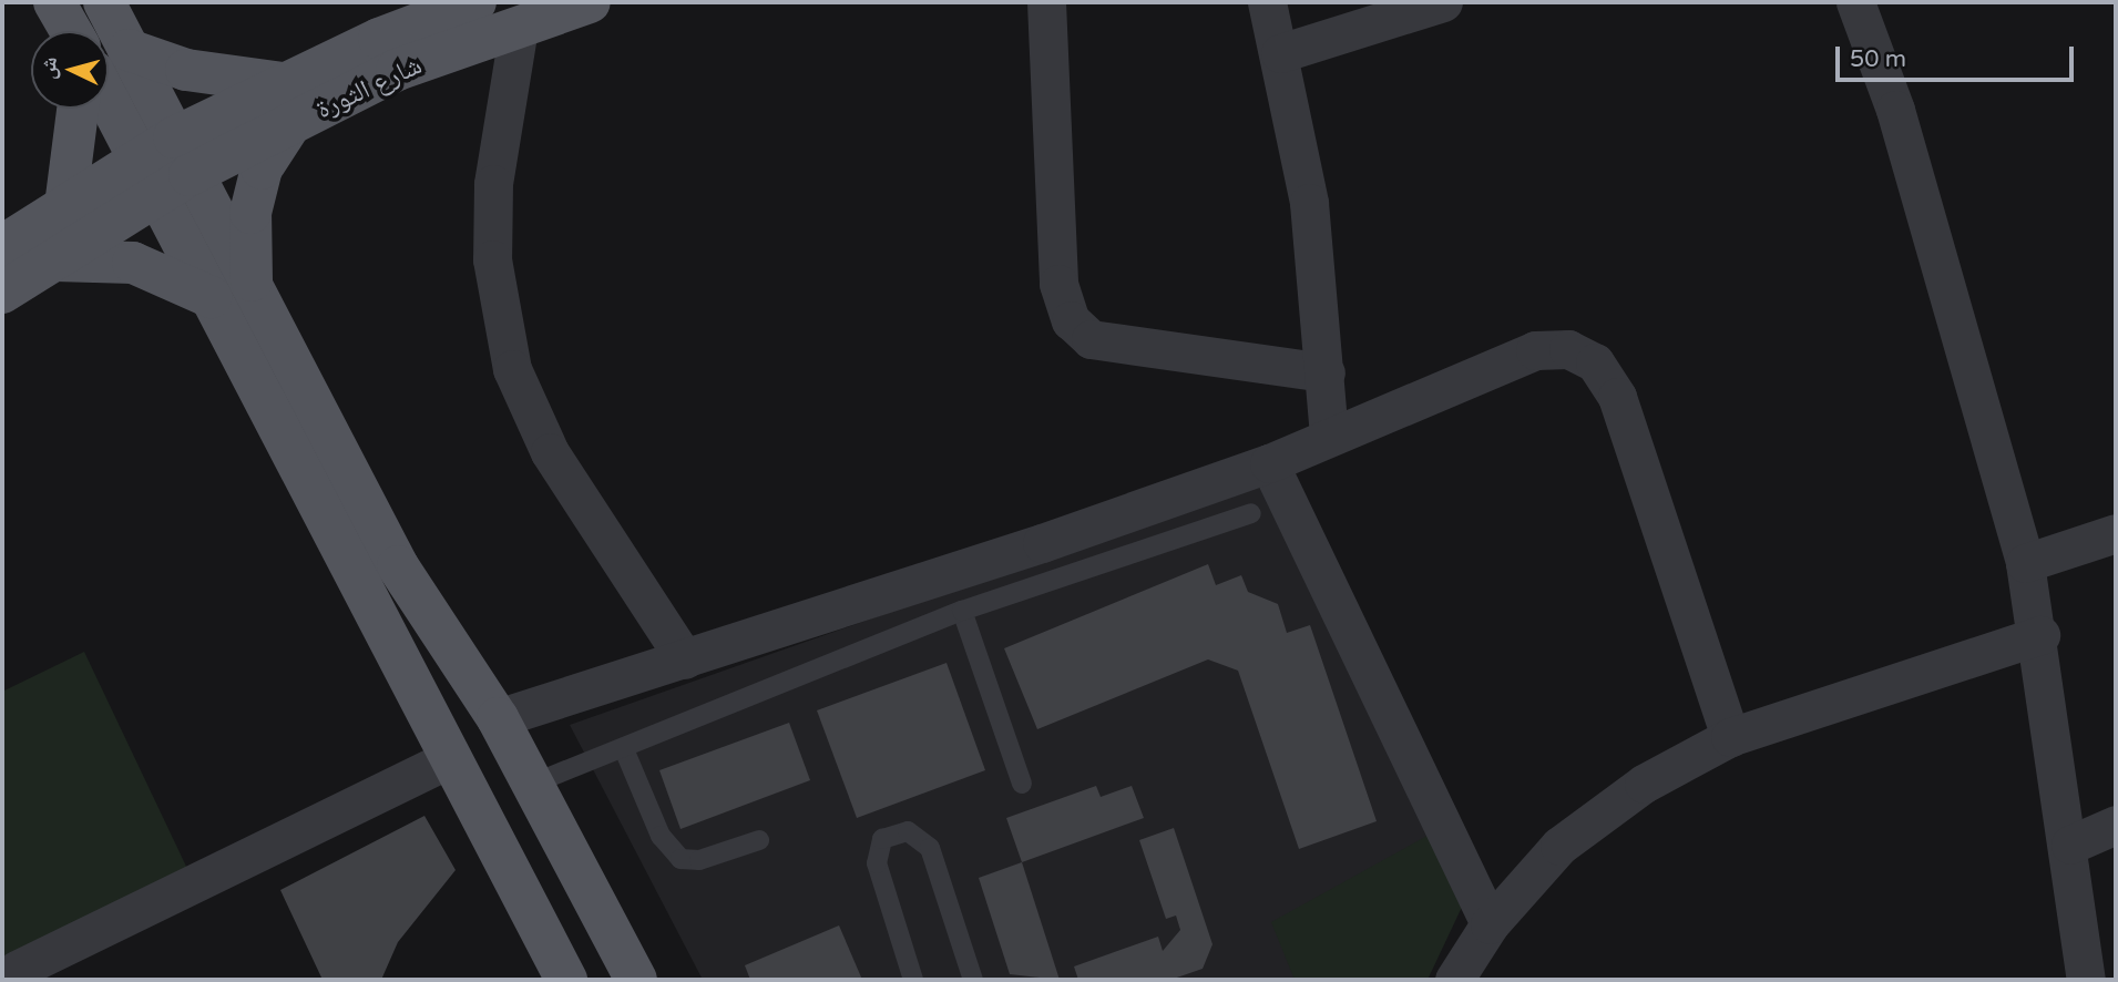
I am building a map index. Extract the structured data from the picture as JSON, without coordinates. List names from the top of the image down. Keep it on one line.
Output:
{"streets":{"main road":["شارع الثورة"]},"scale_bar":"50 m","north":"left"}
